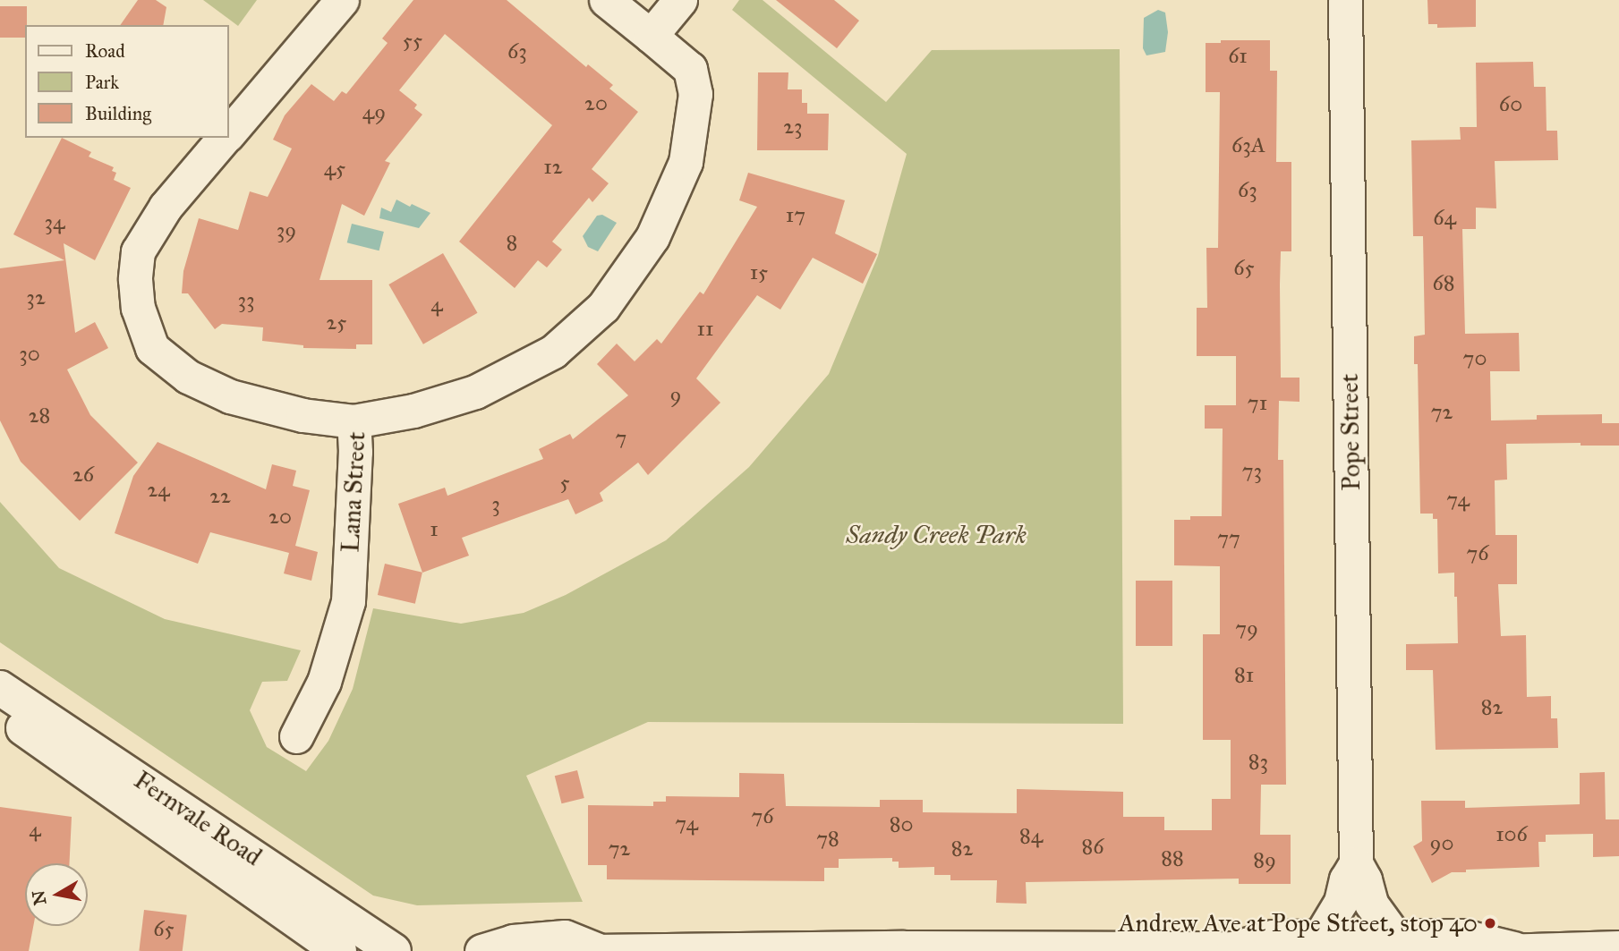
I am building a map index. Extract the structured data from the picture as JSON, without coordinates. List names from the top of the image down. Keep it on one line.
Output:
{"streets":{"street":["Pope Street","Lana Street","Fernvale Road"]},"parks":["Sandy Creek Park"],"places":["Andrew Ave at Pope Street, stop 40"],"house_numbers":["55","63","61","20","60","49","23","63A","12","45","63","17","64","34","39","8","65","15","68","32","33","4","25","11","30","70","9","71","72","28","7","73","26","5","24","22","74","3","20","1","77","76","79","81","82","83","76","74","80","4","106","84","78","90","86","72","82","88","89","65"],"legend":["Road","Park","Building"],"north":"left"}
